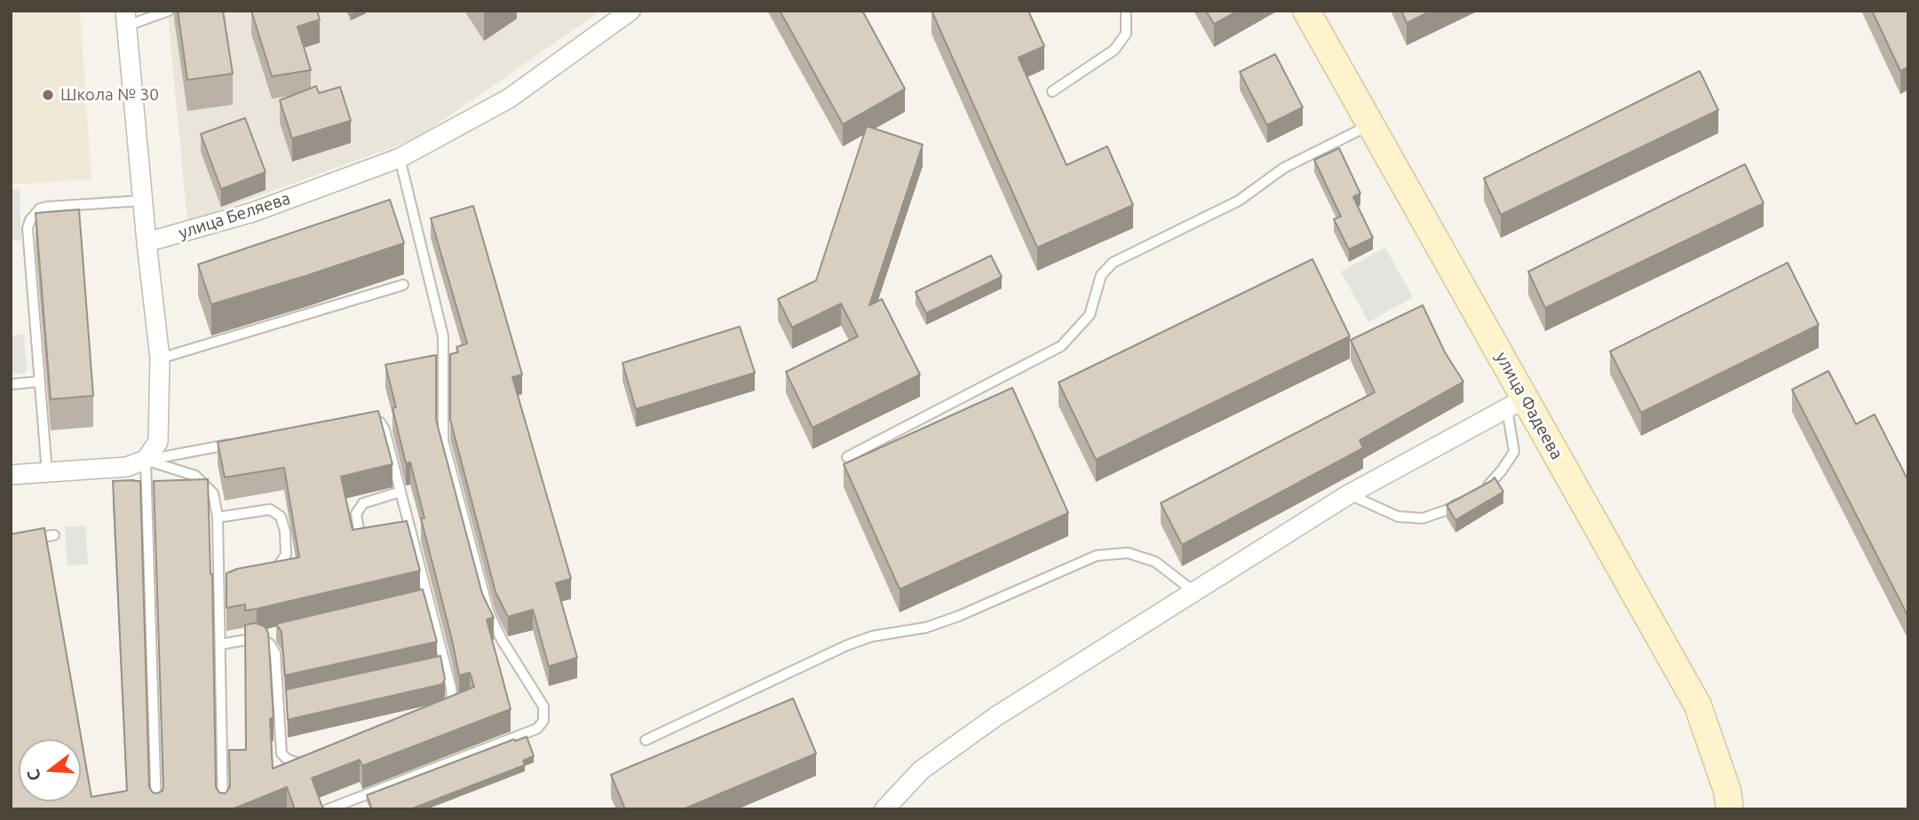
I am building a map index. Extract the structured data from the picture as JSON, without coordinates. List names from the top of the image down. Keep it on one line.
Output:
{"streets":{"main road":["улица Фадеева"],"street":["улица Беляева"]},"places":["Школа № 30"],"north":"left"}
